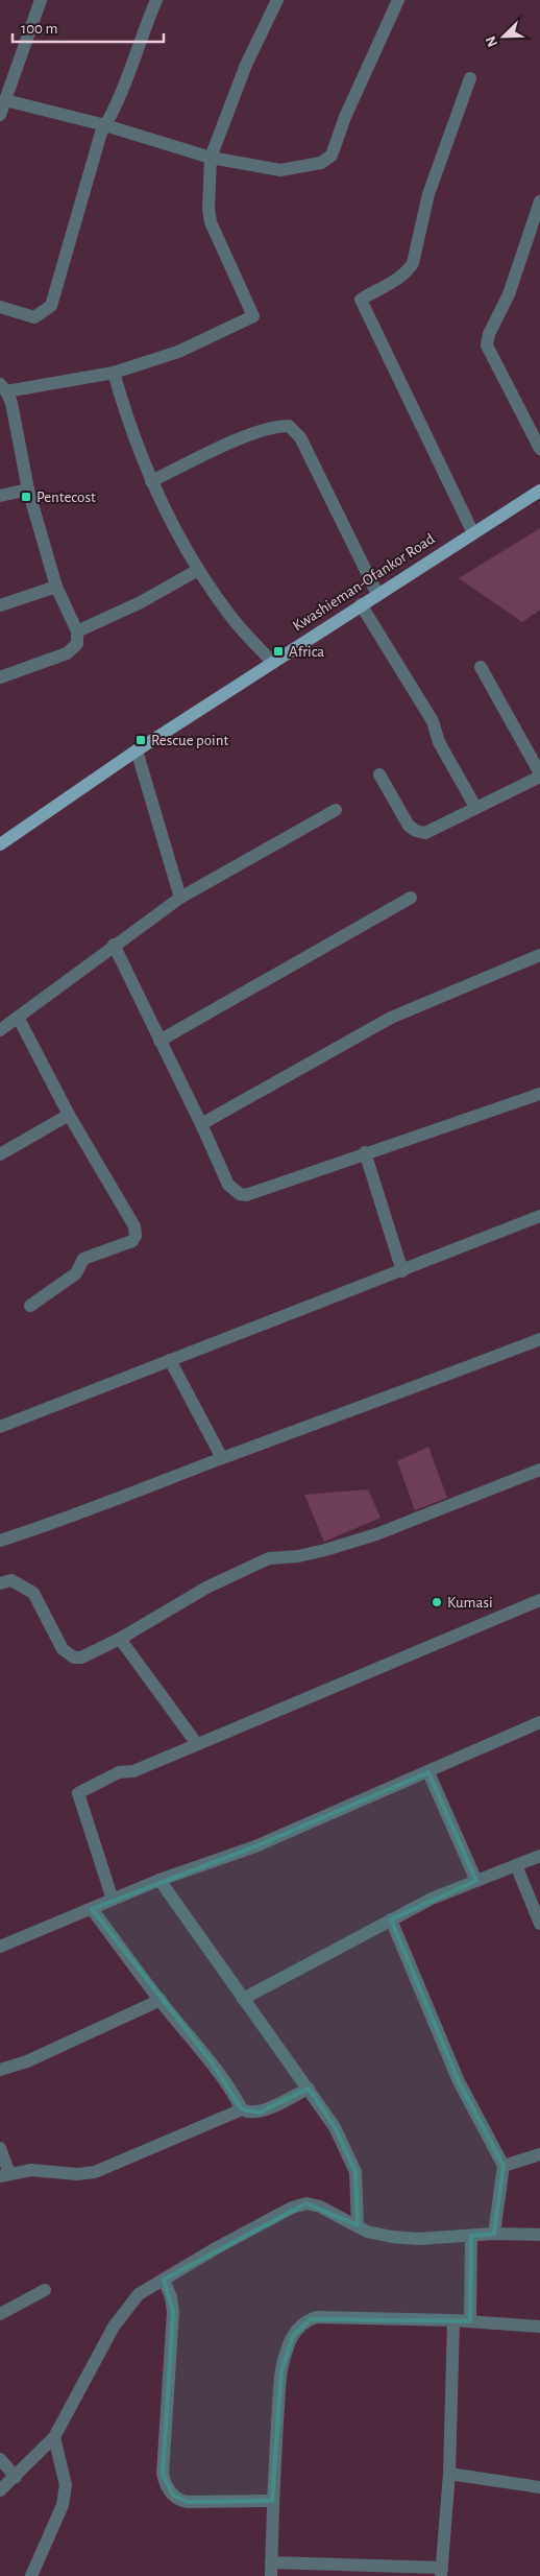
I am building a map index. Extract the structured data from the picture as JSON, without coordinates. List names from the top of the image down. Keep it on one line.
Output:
{"streets":{"main road":["Kwashieman-Ofankor Road"]},"places":{"transit":["Pentecost","Africa","Rescue point"],"other":["Kumasi"]},"scale_bar":"100 m","north":"bottom left"}
